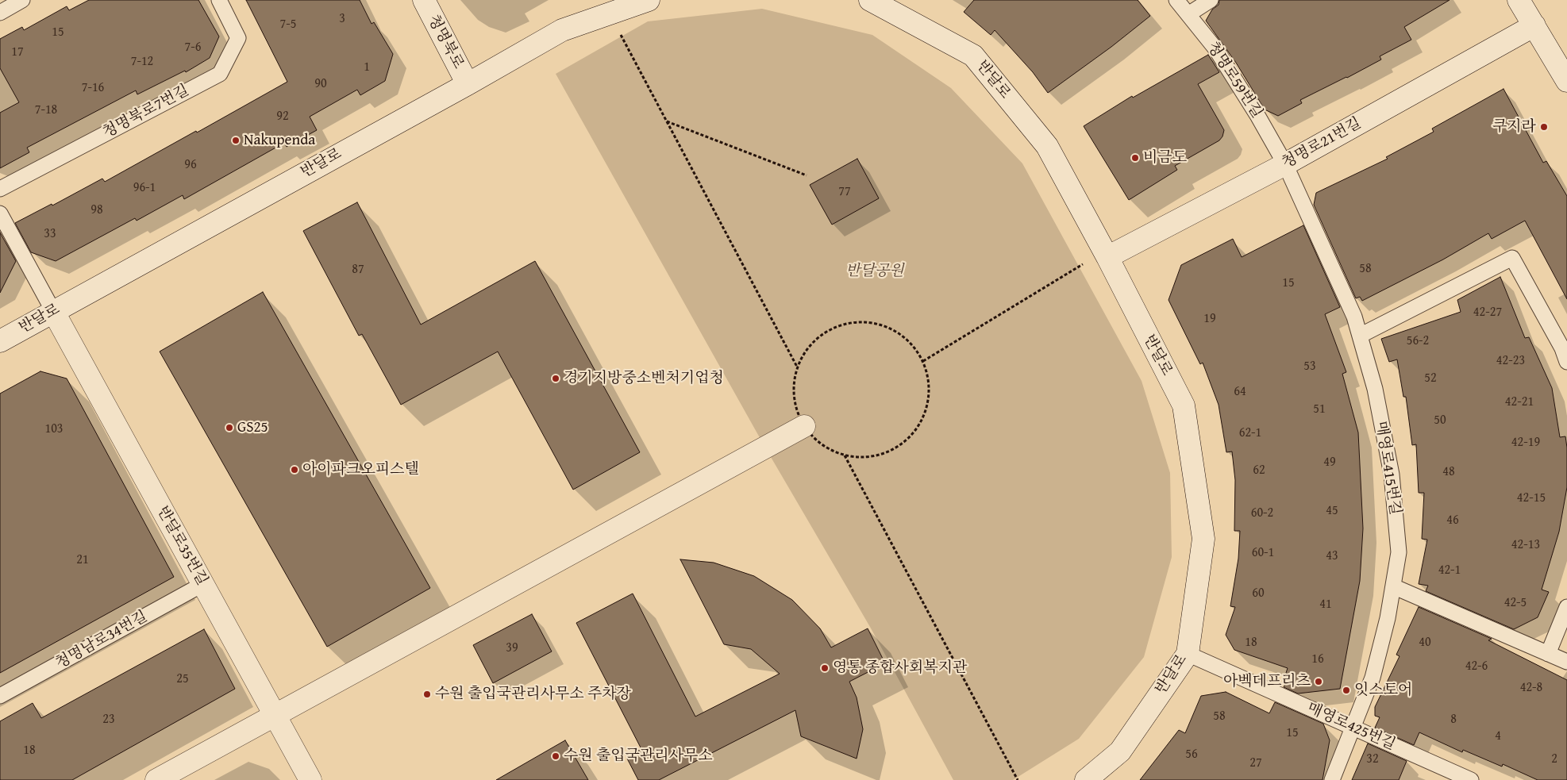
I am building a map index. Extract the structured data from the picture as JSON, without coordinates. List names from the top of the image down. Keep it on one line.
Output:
{"streets":{"street":["청명북로","반달로","청명로21번길","반달로35번길"],"lane":["청명로59번길","청명북로7번길","매영로415번길","청명남로34번길","매영로425번길"]},"crossings":[["청명북로","반달로"],["반달로","청명로21번길"],["반달로","반달로35번길"],["반달로","매영로425번길"],["청명로59번길","청명로21번길"],["청명로59번길","매영로415번길"],["청명로21번길","매영로415번길"],["매영로415번길","매영로425번길"],["반달로35번길","청명남로34번길"]],"parks":["반달공원"],"places":["쿠지라","Nakupenda","비금도","경기지방중소벤처기업청","GS25","아이파크오피스텔","영통 종합사회복지관","아벡데프리츠","잇스토어","수원 출입국관리사무소 주차장","수원 출입국관리사무소"],"house_numbers":["3","7-5","15","7-6","17","7-12","1","90","7-16","7-18","92","96","96-1","77","98","33","58","87","15","42-27","19","56-2","42-23","53","52","64","42-21","51","50","103","62-1","42-19","49","62","48","42-15","45","60-2","46","42-13","60-1","43","21","42-1","60","42-5","41","18","40","39","16","42-6","25","42-8","58","23","8","15","4","18","56","32","2","27"]}
